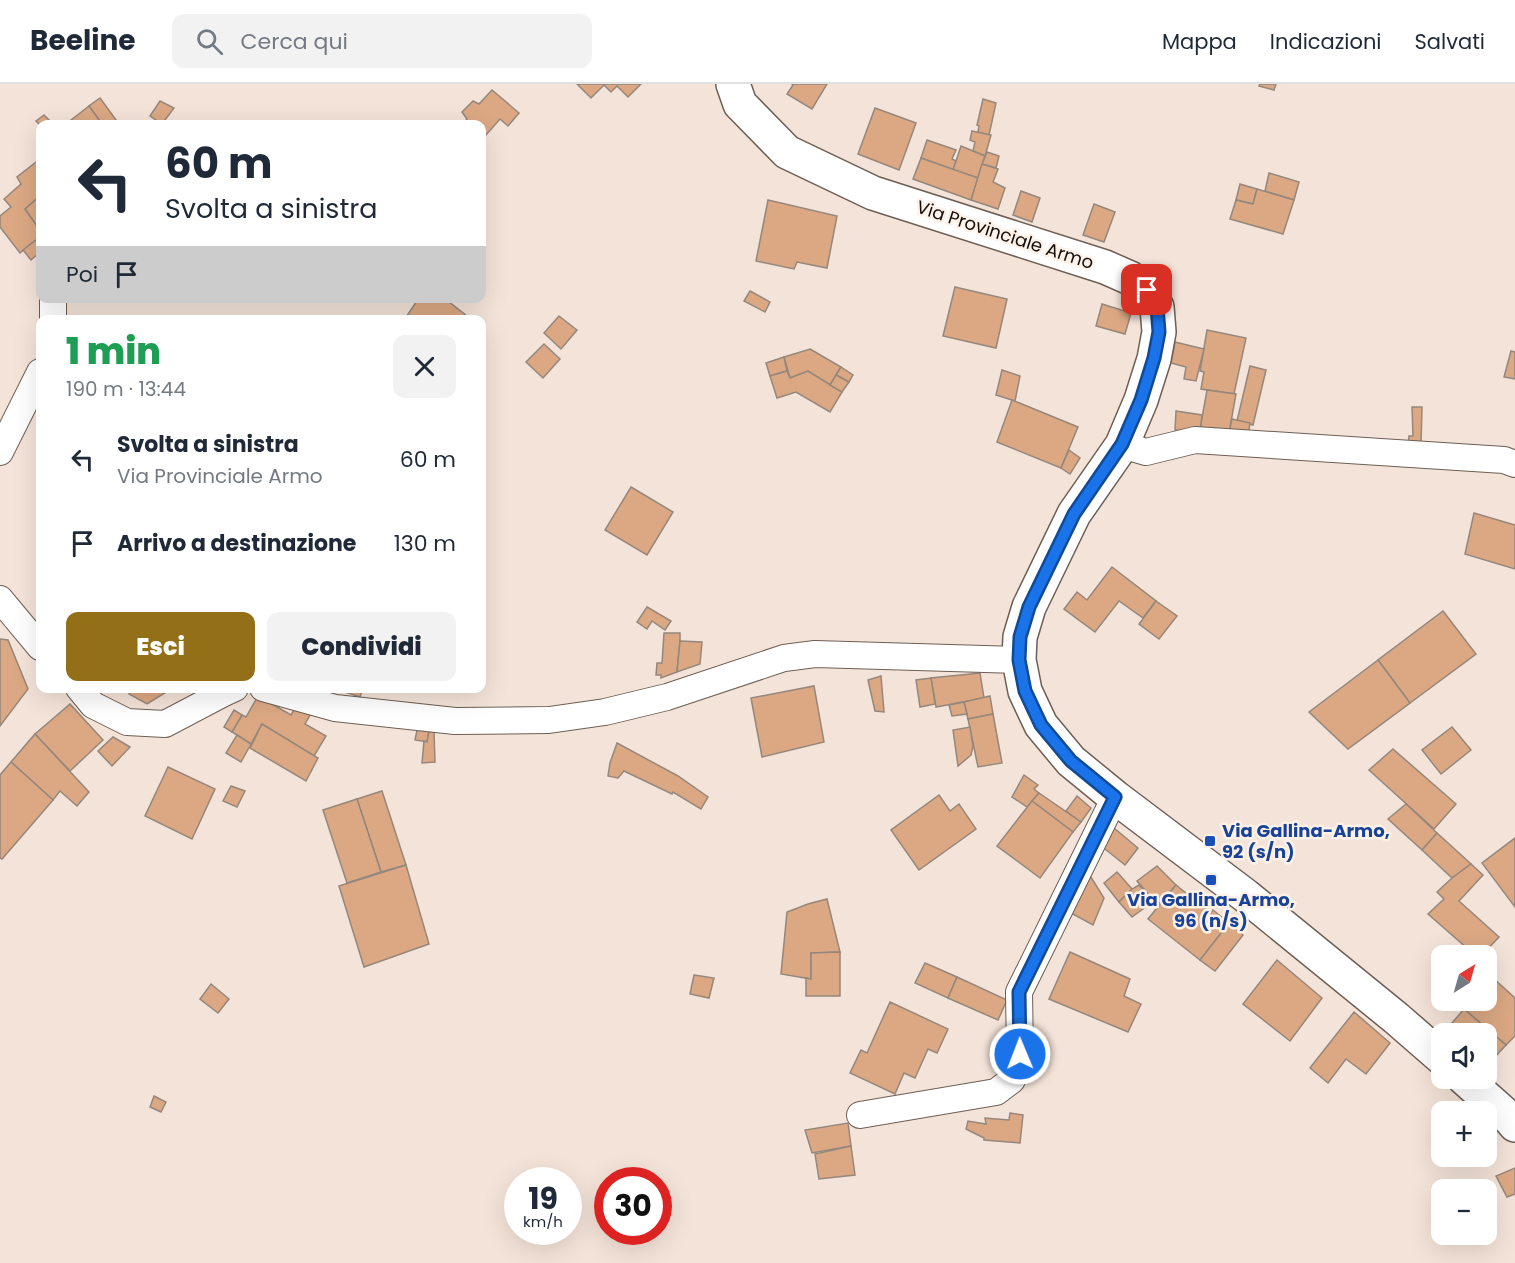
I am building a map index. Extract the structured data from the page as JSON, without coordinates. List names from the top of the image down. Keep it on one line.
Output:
{"streets":{"street":["Via Provinciale Armo"]},"places":{"transit":["Via Gallina-Armo, 92 (s/n)","Via Gallina-Armo, 96 (n/s)"]},"north":"top right","page":{"header":"Beeline","search":"Cerca qui","nav":["Mappa","Indicazioni","Salvati"],"turn":["60 m","Svolta a sinistra"],"then":"Poi","heading":["1 min","190 m · 13:44"],"list":[{"name":"Svolta a sinistra","note":"Via Provinciale Armo","value":"60 m"},{"name":"Arrivo a destinazione","value":"130 m"}],"buttons":["Esci","Condividi"],"map_buttons":["+","−"],"speed":"19 km/h","limit":"30"}}
